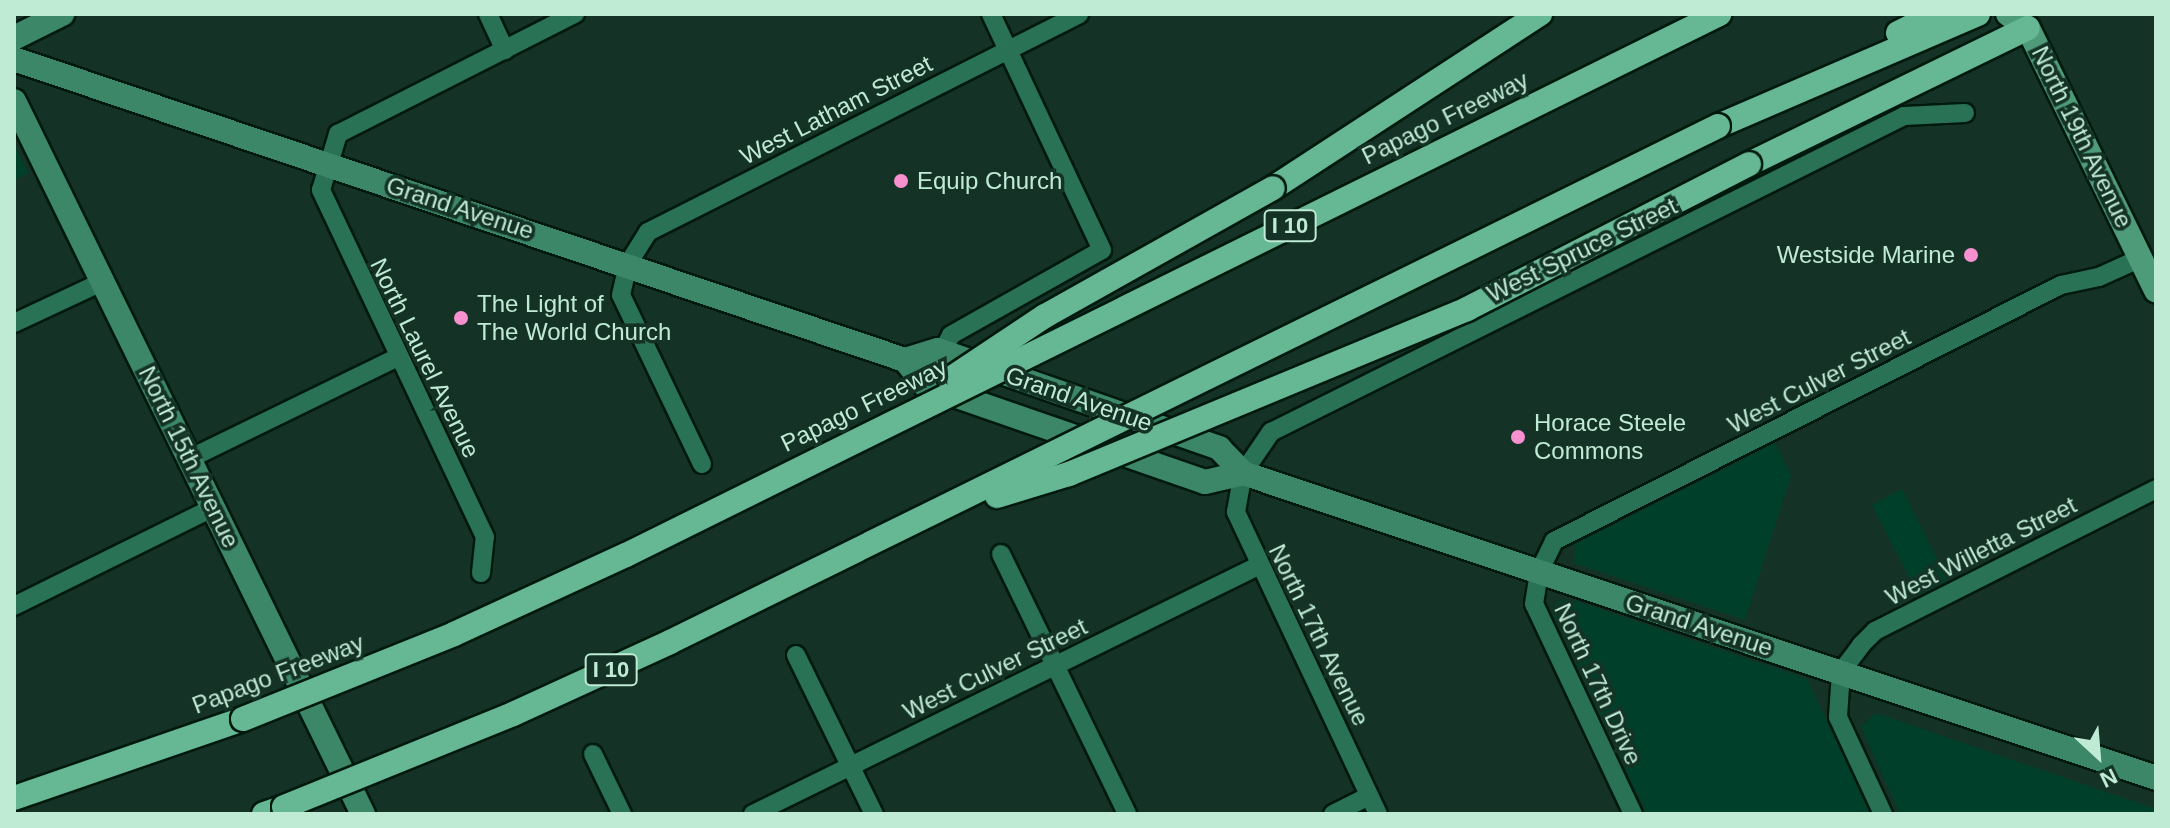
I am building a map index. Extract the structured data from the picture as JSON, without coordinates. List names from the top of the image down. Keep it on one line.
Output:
{"streets":{"highway":["Papago Freeway","I 10"],"main road":["North 19th Avenue","Grand Avenue","North 15th Avenue"],"street":["West Latham Street","West Spruce Street","North Laurel Avenue","West Culver Street","West Willetta Street","North 17th Avenue","North 17th Drive"]},"crossings":[["West Latham Street","Grand Avenue"],["North 19th Avenue","West Culver Street"],["Grand Avenue","West Spruce Street"],["Grand Avenue","North Laurel Avenue"],["Grand Avenue","West Culver Street"],["Grand Avenue","West Willetta Street"],["Grand Avenue","North 17th Avenue"],["Grand Avenue","North 17th Drive"],["West Spruce Street","North 17th Avenue"],["West Culver Street","North 17th Avenue"],["West Culver Street","North 17th Drive"]],"places":["Equip Church","Westside Marine","The Light of The World Church","Horace Steele Commons"],"north":"bottom right"}
